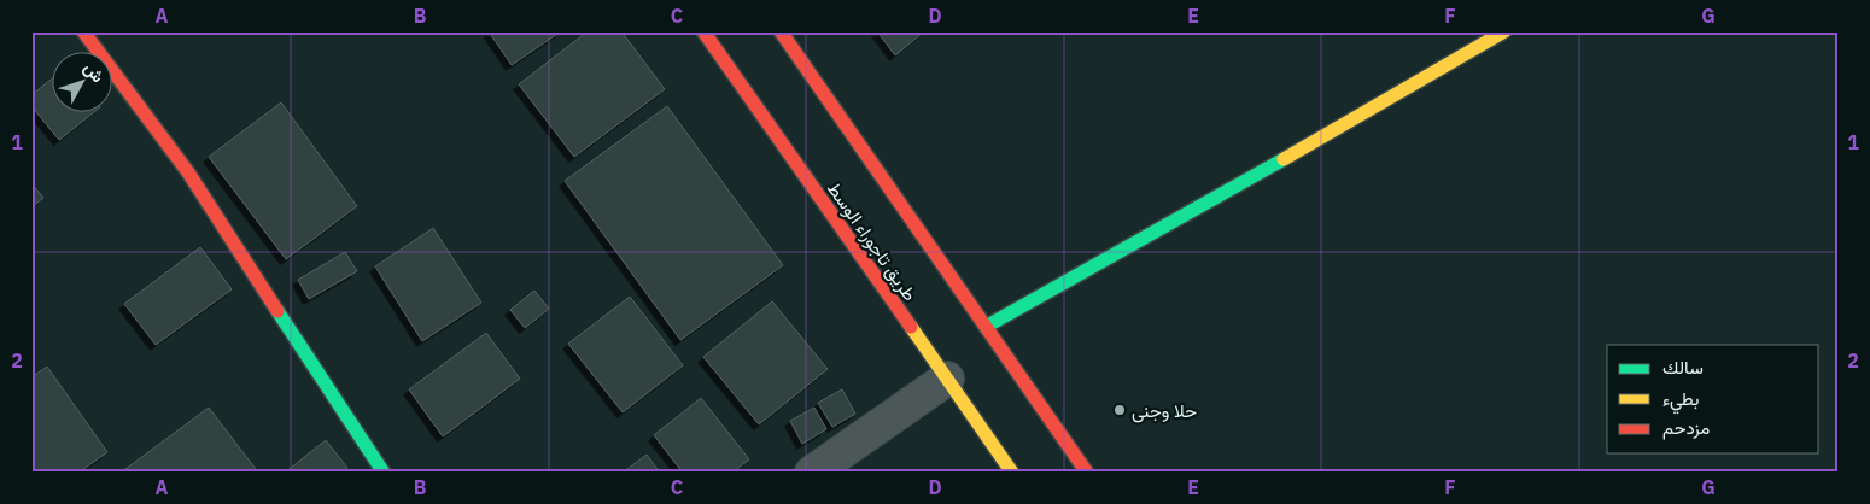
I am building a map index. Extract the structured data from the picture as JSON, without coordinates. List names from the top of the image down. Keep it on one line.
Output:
{"streets":{"street":["طريق تاجوراء الوسط"]},"places":["حلا وجنى"],"legend":["سالك","بطيء","مزدحم"],"north":"top right","grid":{"columns":["A","B","C","D","E","F","G"],"rows":["1","2"]}}
